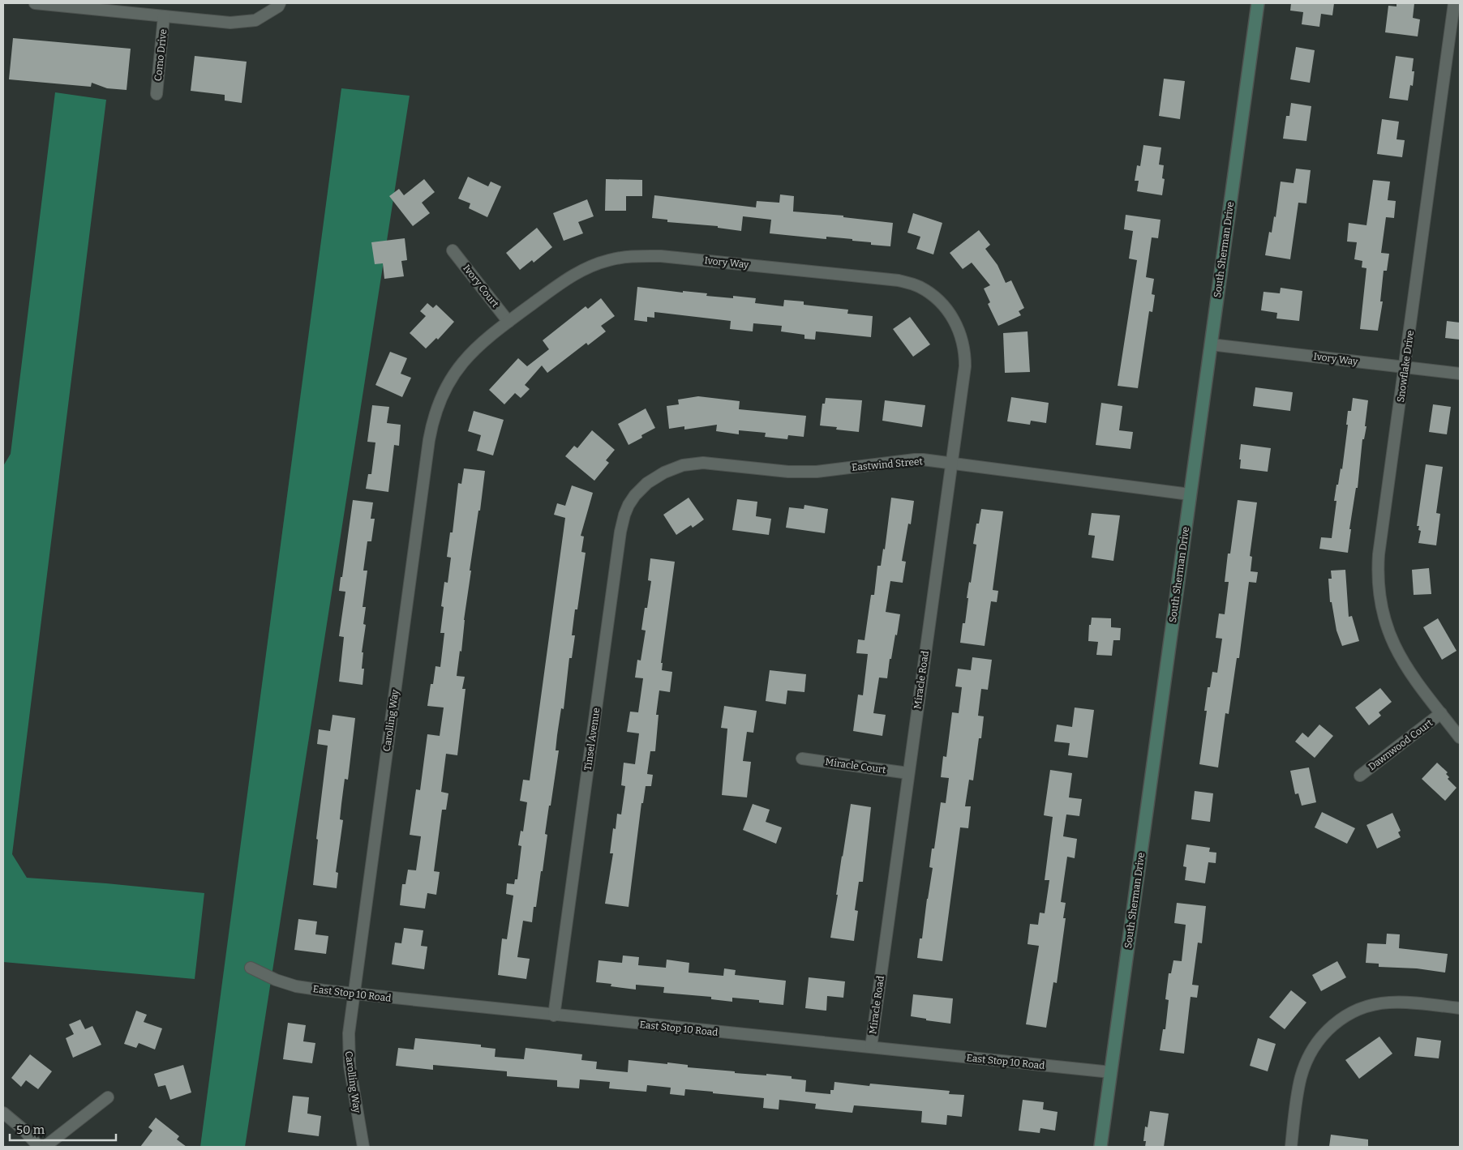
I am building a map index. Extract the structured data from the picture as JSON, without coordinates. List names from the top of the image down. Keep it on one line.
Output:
{"streets":{"street":["Como Drive","South Sherman Drive","Ivory Way","Ivory Court","Snowflake Drive","Eastwind Street","Miracle Road","Carolling Way","Tinsel Avenue","Dawnwood Court","Miracle Court","East Stop 10 Road"]},"crossings":[["South Sherman Drive","Ivory Way"],["South Sherman Drive","Eastwind Street"],["South Sherman Drive","East Stop 10 Road"],["Ivory Way","Ivory Court"],["Ivory Way","Snowflake Drive"],["Ivory Way","Miracle Road"],["Ivory Way","Carolling Way"],["Ivory Court","Carolling Way"],["Snowflake Drive","Dawnwood Court"],["Eastwind Street","Miracle Road"],["Eastwind Street","Tinsel Avenue"],["Miracle Road","Miracle Court"],["Miracle Road","East Stop 10 Road"],["Carolling Way","East Stop 10 Road"],["Tinsel Avenue","East Stop 10 Road"]],"scale_bar":"50 m"}
